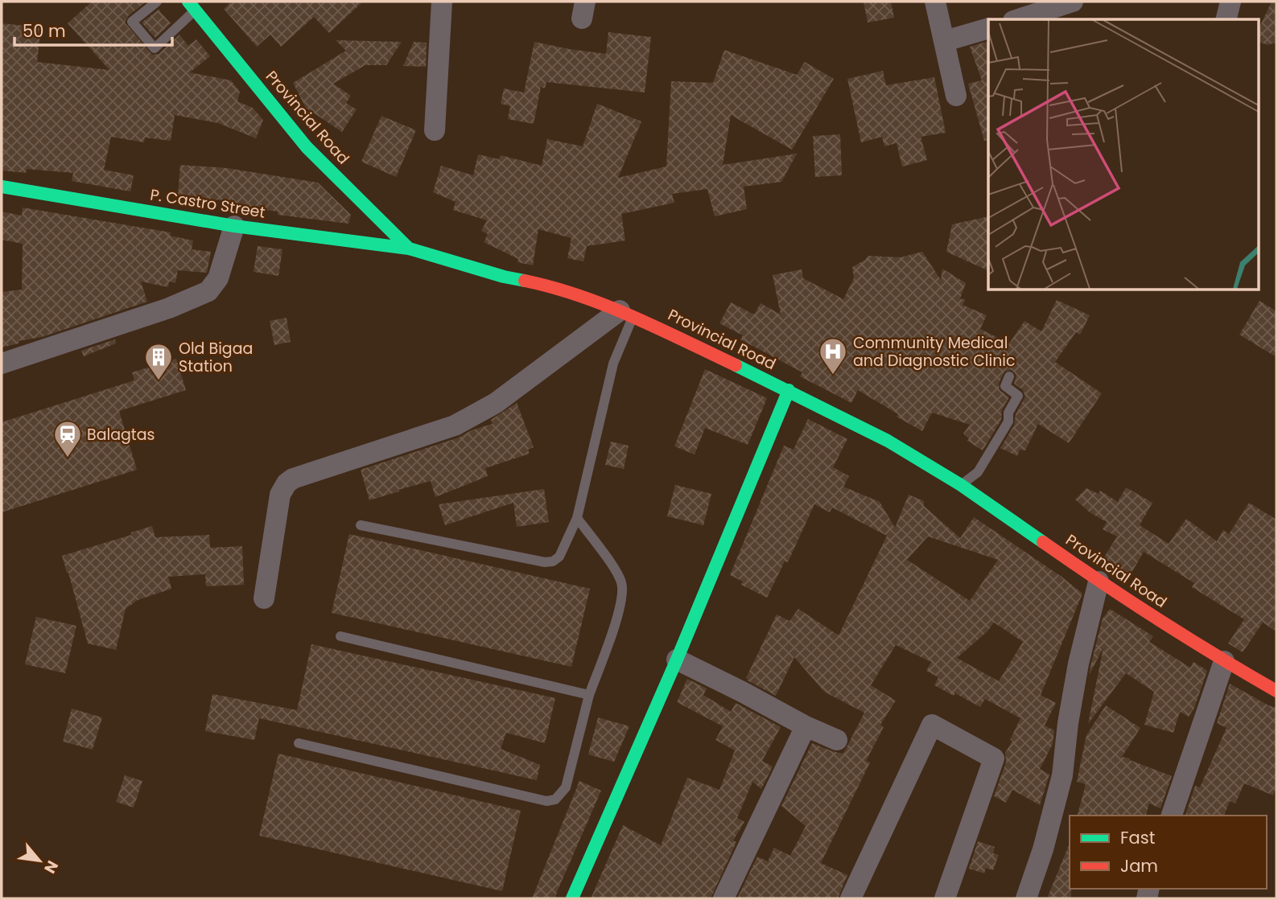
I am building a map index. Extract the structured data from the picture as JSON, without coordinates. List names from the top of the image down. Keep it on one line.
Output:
{"streets":{"main road":["Provincial Road","P. Castro Street"]},"crossings":[["Provincial Road","P. Castro Street"]],"places":{"hospital":["Community Medical and Diagnostic Clinic"],"building":["Old Bigaa Station"],"station":["Balagtas"]},"legend":["Fast","Jam"],"scale_bar":"50 m","north":"bottom right"}
